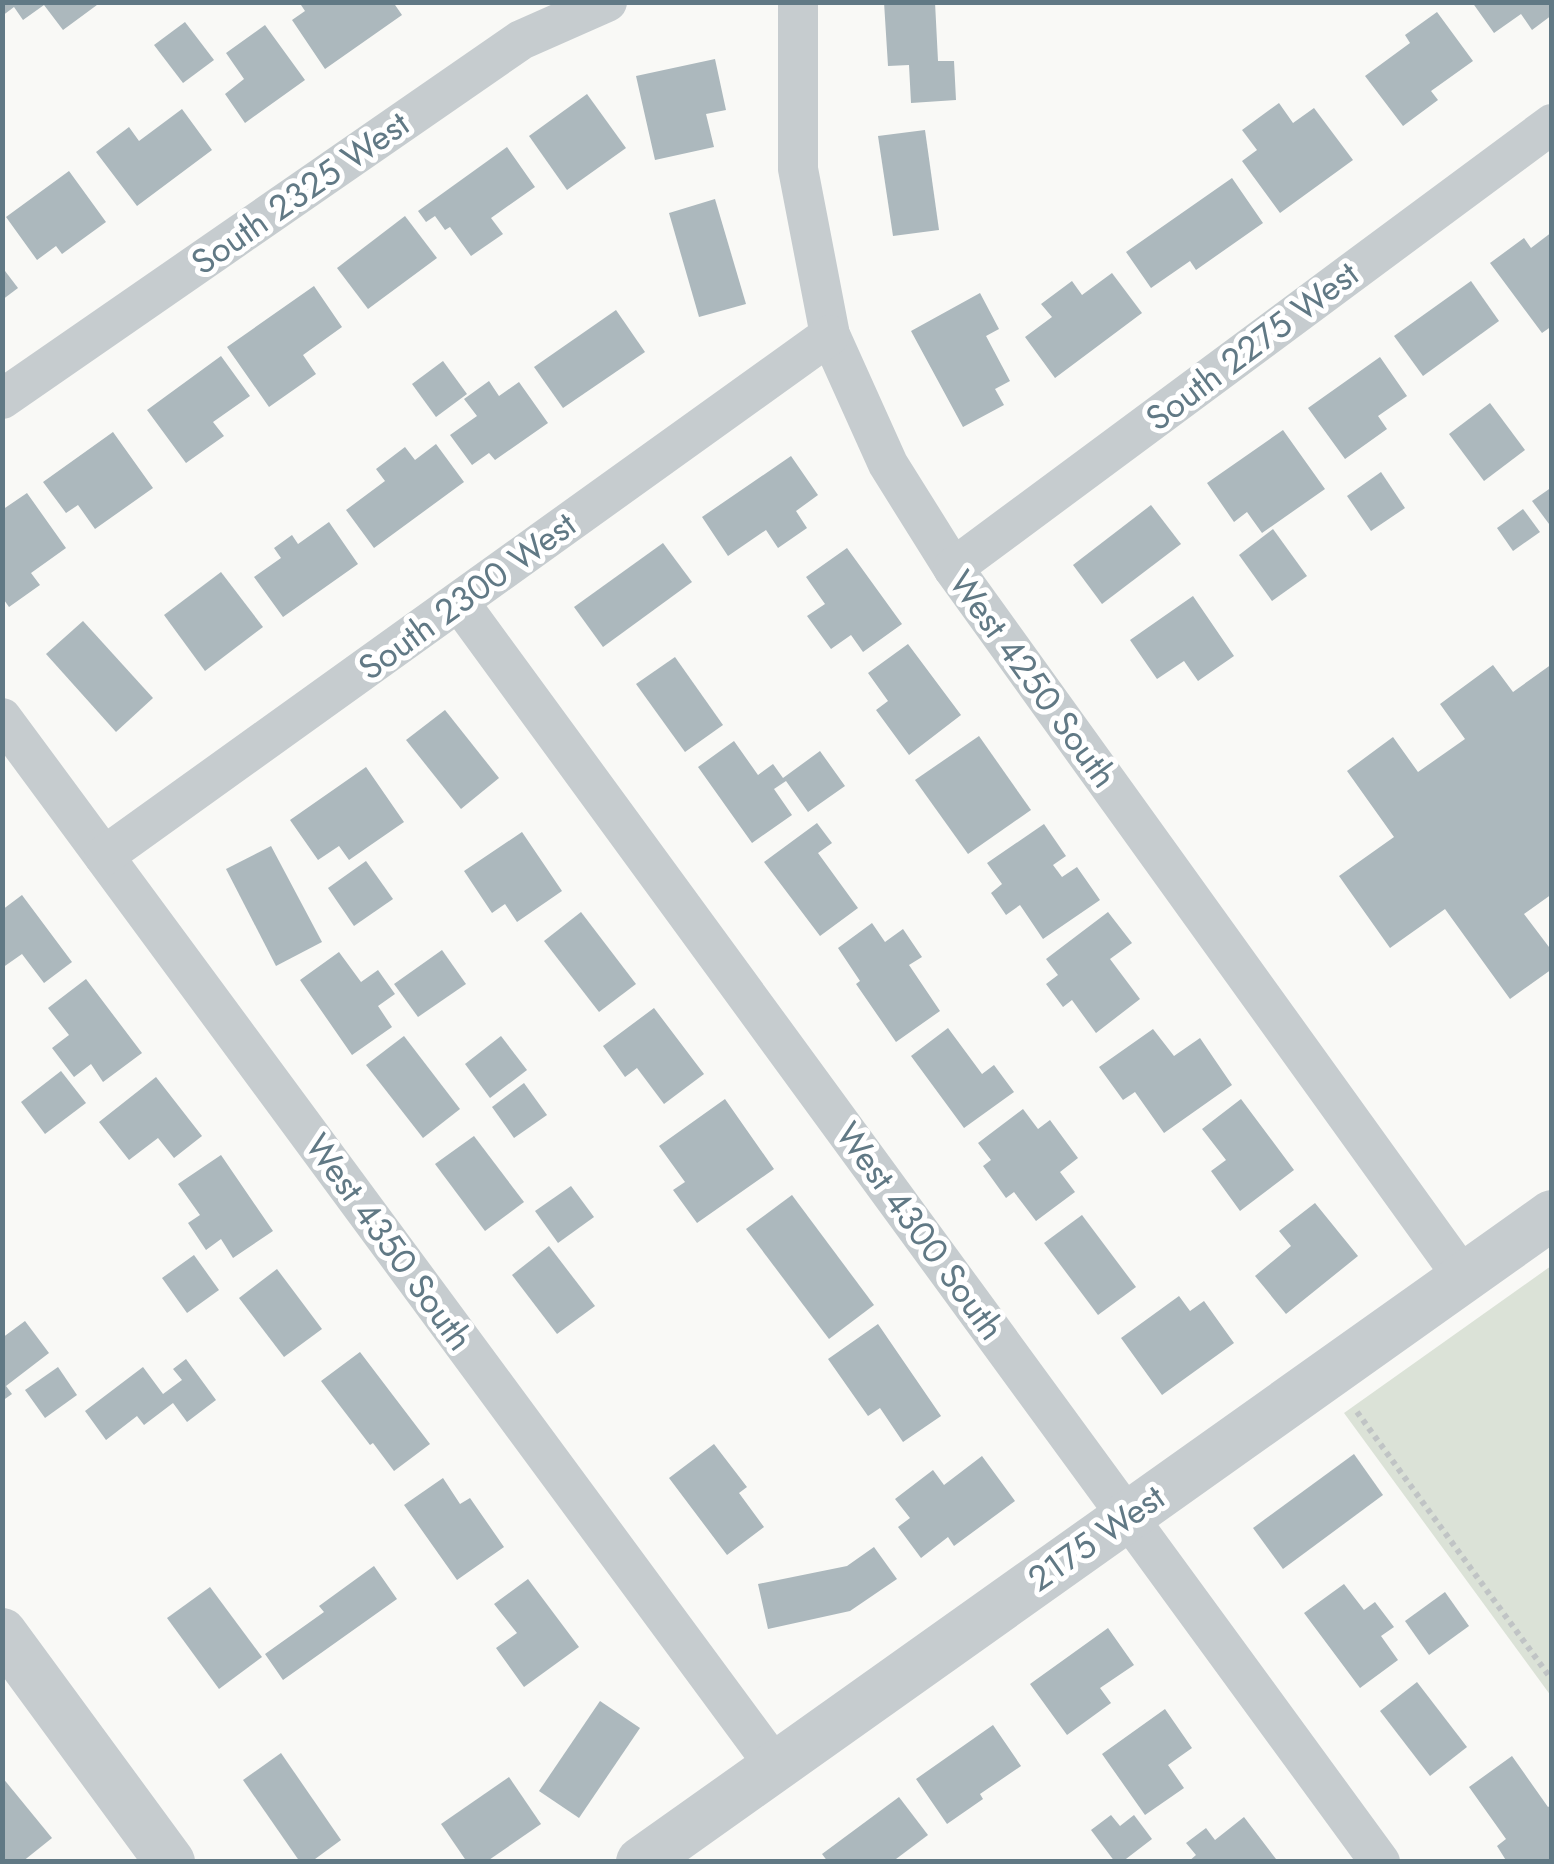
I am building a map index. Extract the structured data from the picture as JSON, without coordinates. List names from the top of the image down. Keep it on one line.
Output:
{"streets":{"street":["South 2325 West","South 2275 West","South 2300 West","West 4250 South","West 4300 South","West 4350 South","2175 West"]},"crossings":[["South 2275 West","West 4250 South"],["South 2300 West","West 4250 South"],["South 2300 West","West 4300 South"],["South 2300 West","West 4350 South"],["West 4250 South","2175 West"],["West 4300 South","2175 West"],["West 4350 South","2175 West"]]}
